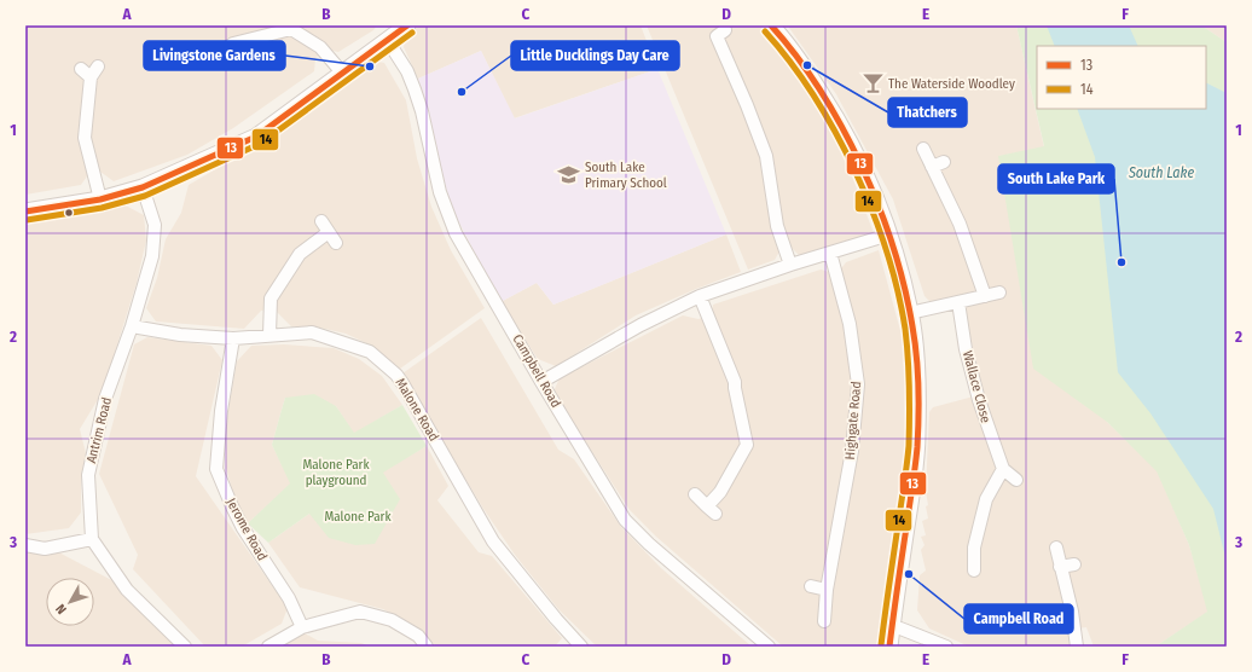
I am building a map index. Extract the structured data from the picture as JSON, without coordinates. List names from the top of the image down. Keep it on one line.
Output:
{"streets":{"street":["Campbell Road","Wallace Close","Malone Road","Highgate Road","Antrim Road","Jerome Road"]},"crossings":[["Malone Road","Antrim Road"],["Malone Road","Jerome Road"]],"water":["South Lake"],"parks":["Malone Park playground","Malone Park"],"places":{"other":["Thatchers","Livingstone Gardens","Little Ducklings Day Care","South Lake Park","Campbell Road"],"bar":["The Waterside Woodley"],"school or university":["South Lake Primary School"]},"lines":["transit line 13","transit line 14"],"legend":["13","14"],"north":"bottom left","grid":{"columns":["A","B","C","D","E","F"],"rows":["1","2","3"]}}
